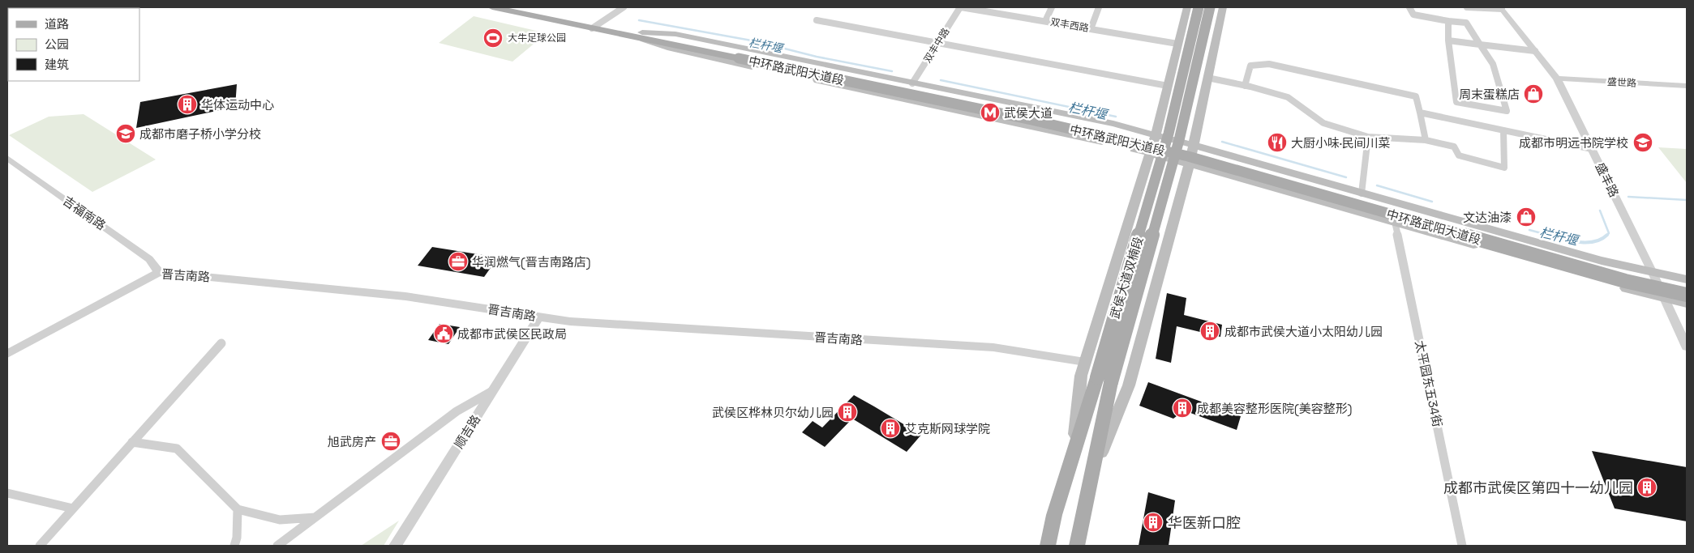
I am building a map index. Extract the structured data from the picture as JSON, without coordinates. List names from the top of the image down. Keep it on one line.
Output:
{"streets":{"main road":["中环路武阳大道段","武侯大道双楠段"],"street":["双丰西路","双丰中路","盛世路","盛丰路","吉福南路","晋吉南路","太平园东五34街","顺吉路"]},"crossings":[["双丰西路","双丰中路"],["盛世路","盛丰路"],["吉福南路","晋吉南路"],["晋吉南路","顺吉路"]],"water":["栏杆堰"],"places":{"sports":["大牛足球公园"],"shop":["周末蛋糕店","文达油漆"],"building":["华体运动中心","成都市武侯大道小太阳幼儿园","成都美容整形医院(美容整形)","武侯区桦林贝尔幼儿园","艾克斯网球学院","成都市武侯区第四十一幼儿园","华医新口腔"],"metro station":["武侯大道"],"school or university":["成都市磨子桥小学分校","成都市明远书院学校"],"restaurant":["大厨小味·民间川菜"],"office":["华润燃气(晋吉南路店)","旭武房产"],"public building":["成都市武侯区民政局"]},"legend":["道路","公园","建筑"]}
